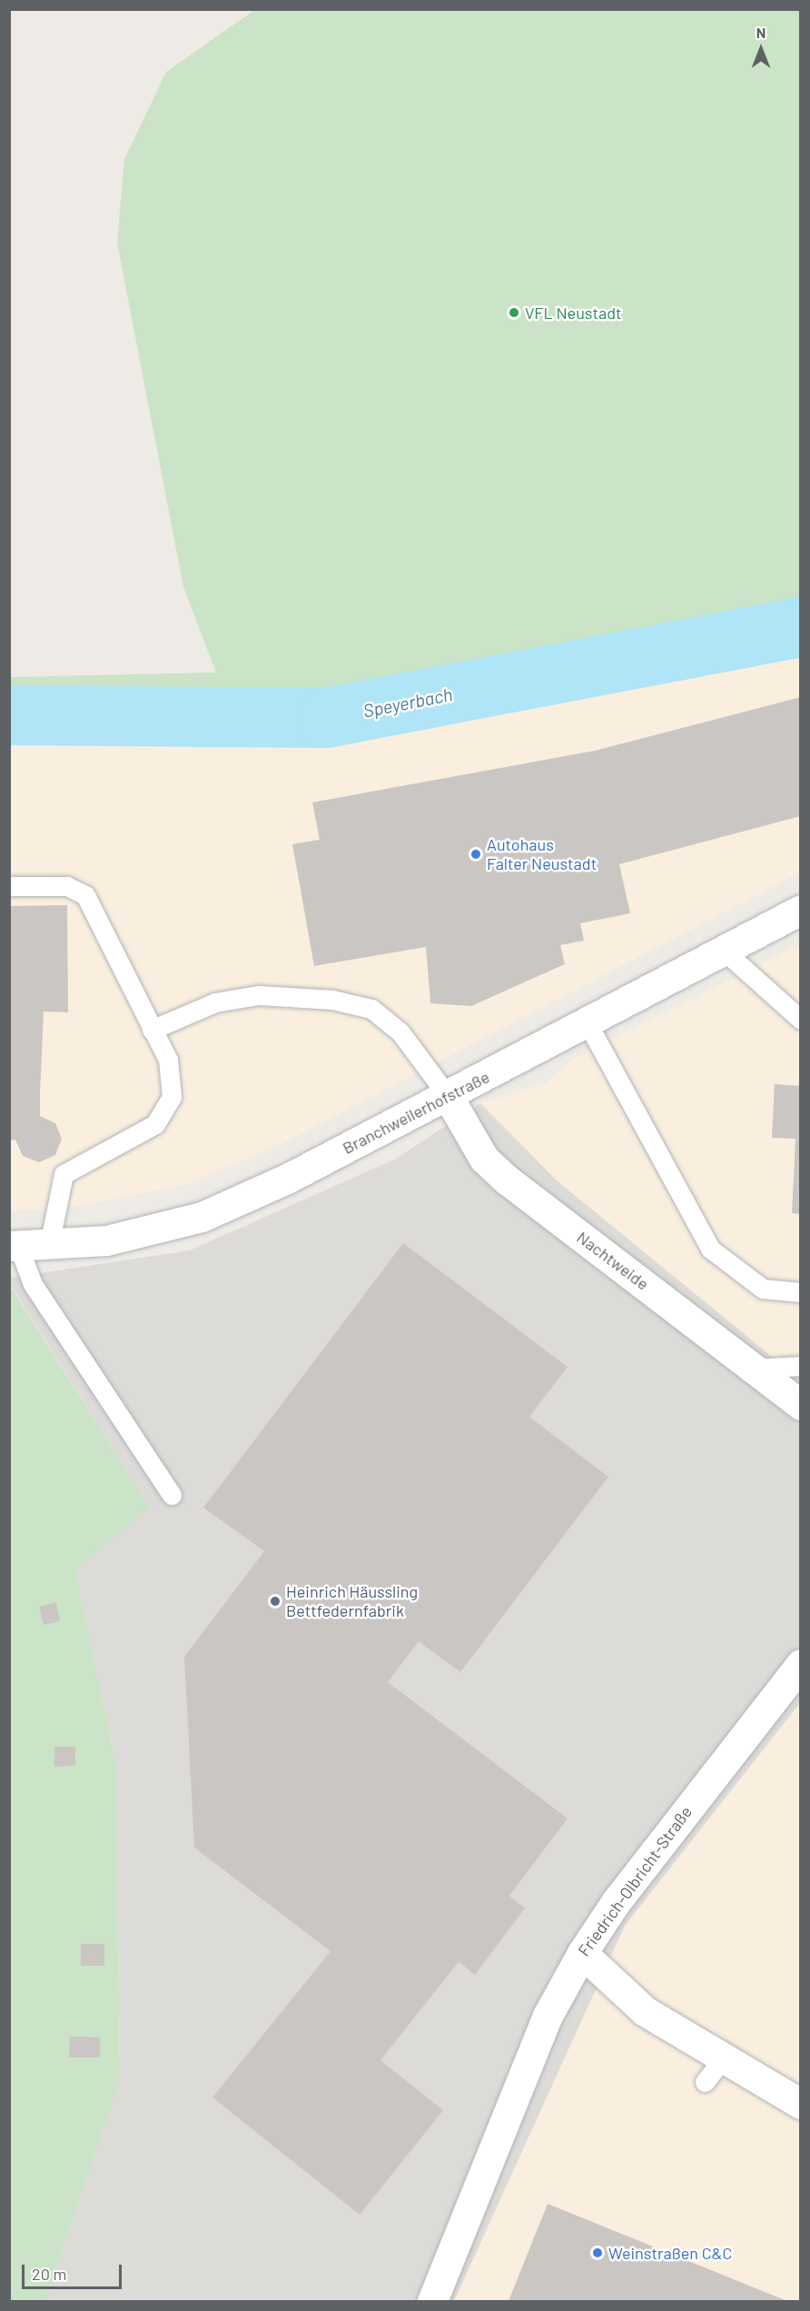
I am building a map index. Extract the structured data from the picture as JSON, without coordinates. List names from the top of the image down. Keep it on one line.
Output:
{"streets":{"street":["Branchweilerhofstraße","Nachtweide","Friedrich-Olbricht-Straße"]},"crossings":[["Branchweilerhofstraße","Nachtweide"]],"water":["Speyerbach"],"places":["VFL Neustadt","Autohaus Falter Neustadt","Heinrich Häussling Bettfedernfabrik","Weinstraßen C&C"],"scale_bar":"20 m","north":"top"}
